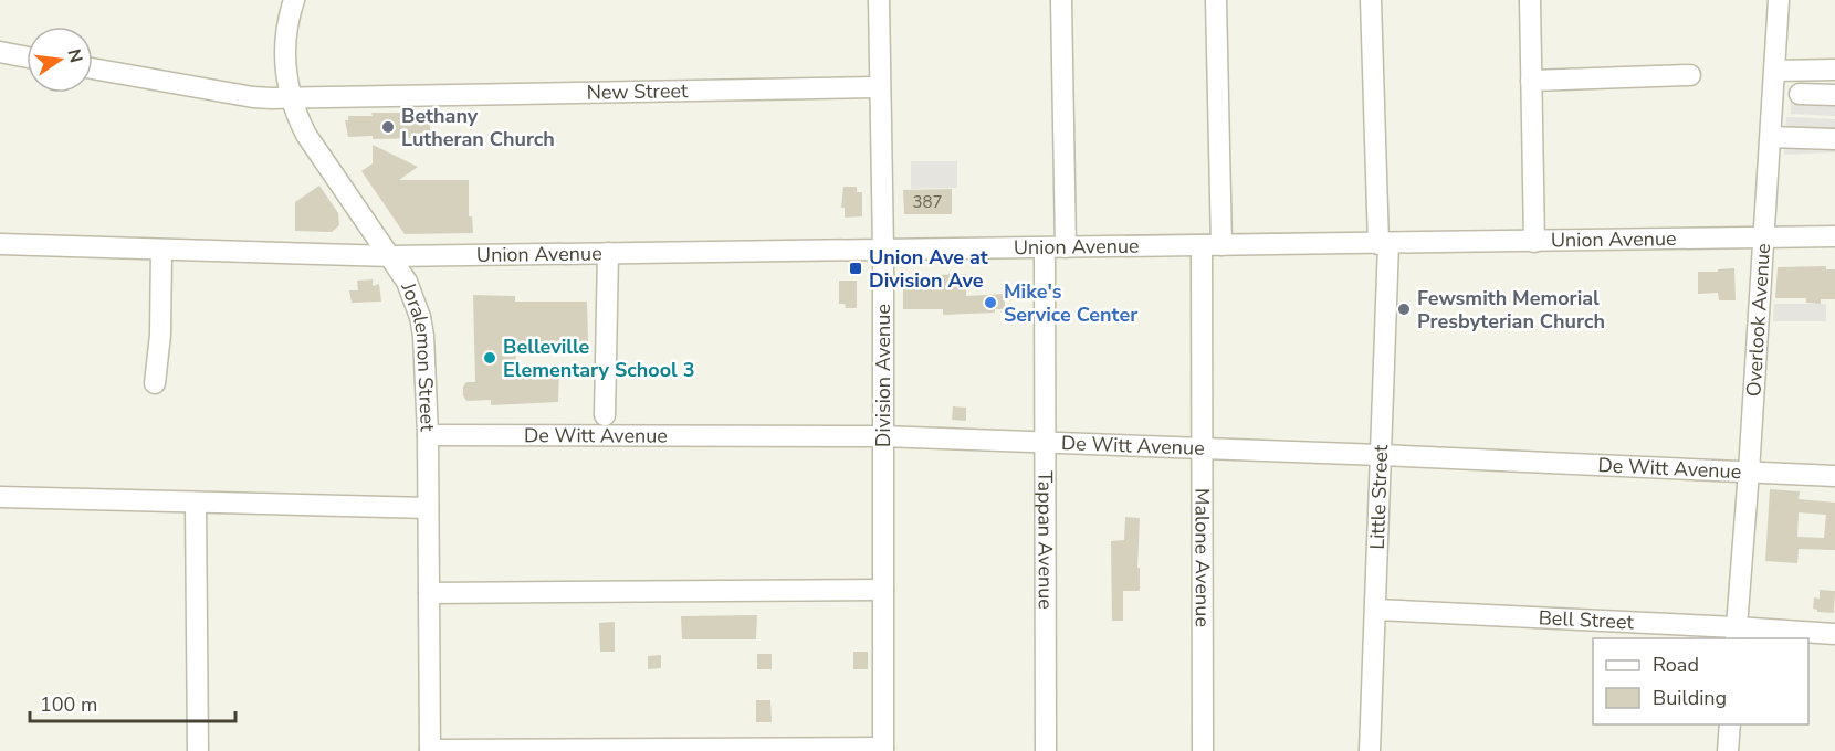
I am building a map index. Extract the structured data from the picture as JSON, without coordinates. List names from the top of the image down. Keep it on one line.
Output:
{"streets":{"street":["New Street","Union Avenue","Overlook Avenue","Joralemon Street","Division Avenue","De Witt Avenue","Little Street","Tappan Avenue","Malone Avenue","Bell Street"]},"crossings":[["New Street","Joralemon Street"],["New Street","Division Avenue"],["Union Avenue","Overlook Avenue"],["Union Avenue","Joralemon Street"],["Union Avenue","Division Avenue"],["Union Avenue","Little Street"],["Union Avenue","Tappan Avenue"],["Union Avenue","Malone Avenue"],["Overlook Avenue","De Witt Avenue"],["Overlook Avenue","Bell Street"],["Joralemon Street","De Witt Avenue"],["Division Avenue","De Witt Avenue"],["De Witt Avenue","Little Street"],["De Witt Avenue","Tappan Avenue"],["De Witt Avenue","Malone Avenue"],["Little Street","Bell Street"]],"places":{"other":["Bethany Lutheran Church","Mike's Service Center","Fewsmith Memorial Presbyterian Church","Belleville Elementary School 3"],"transit":["Union Ave at Division Ave"]},"house_numbers":["387"],"legend":["Road","Building"],"scale_bar":"100 m","north":"right"}
